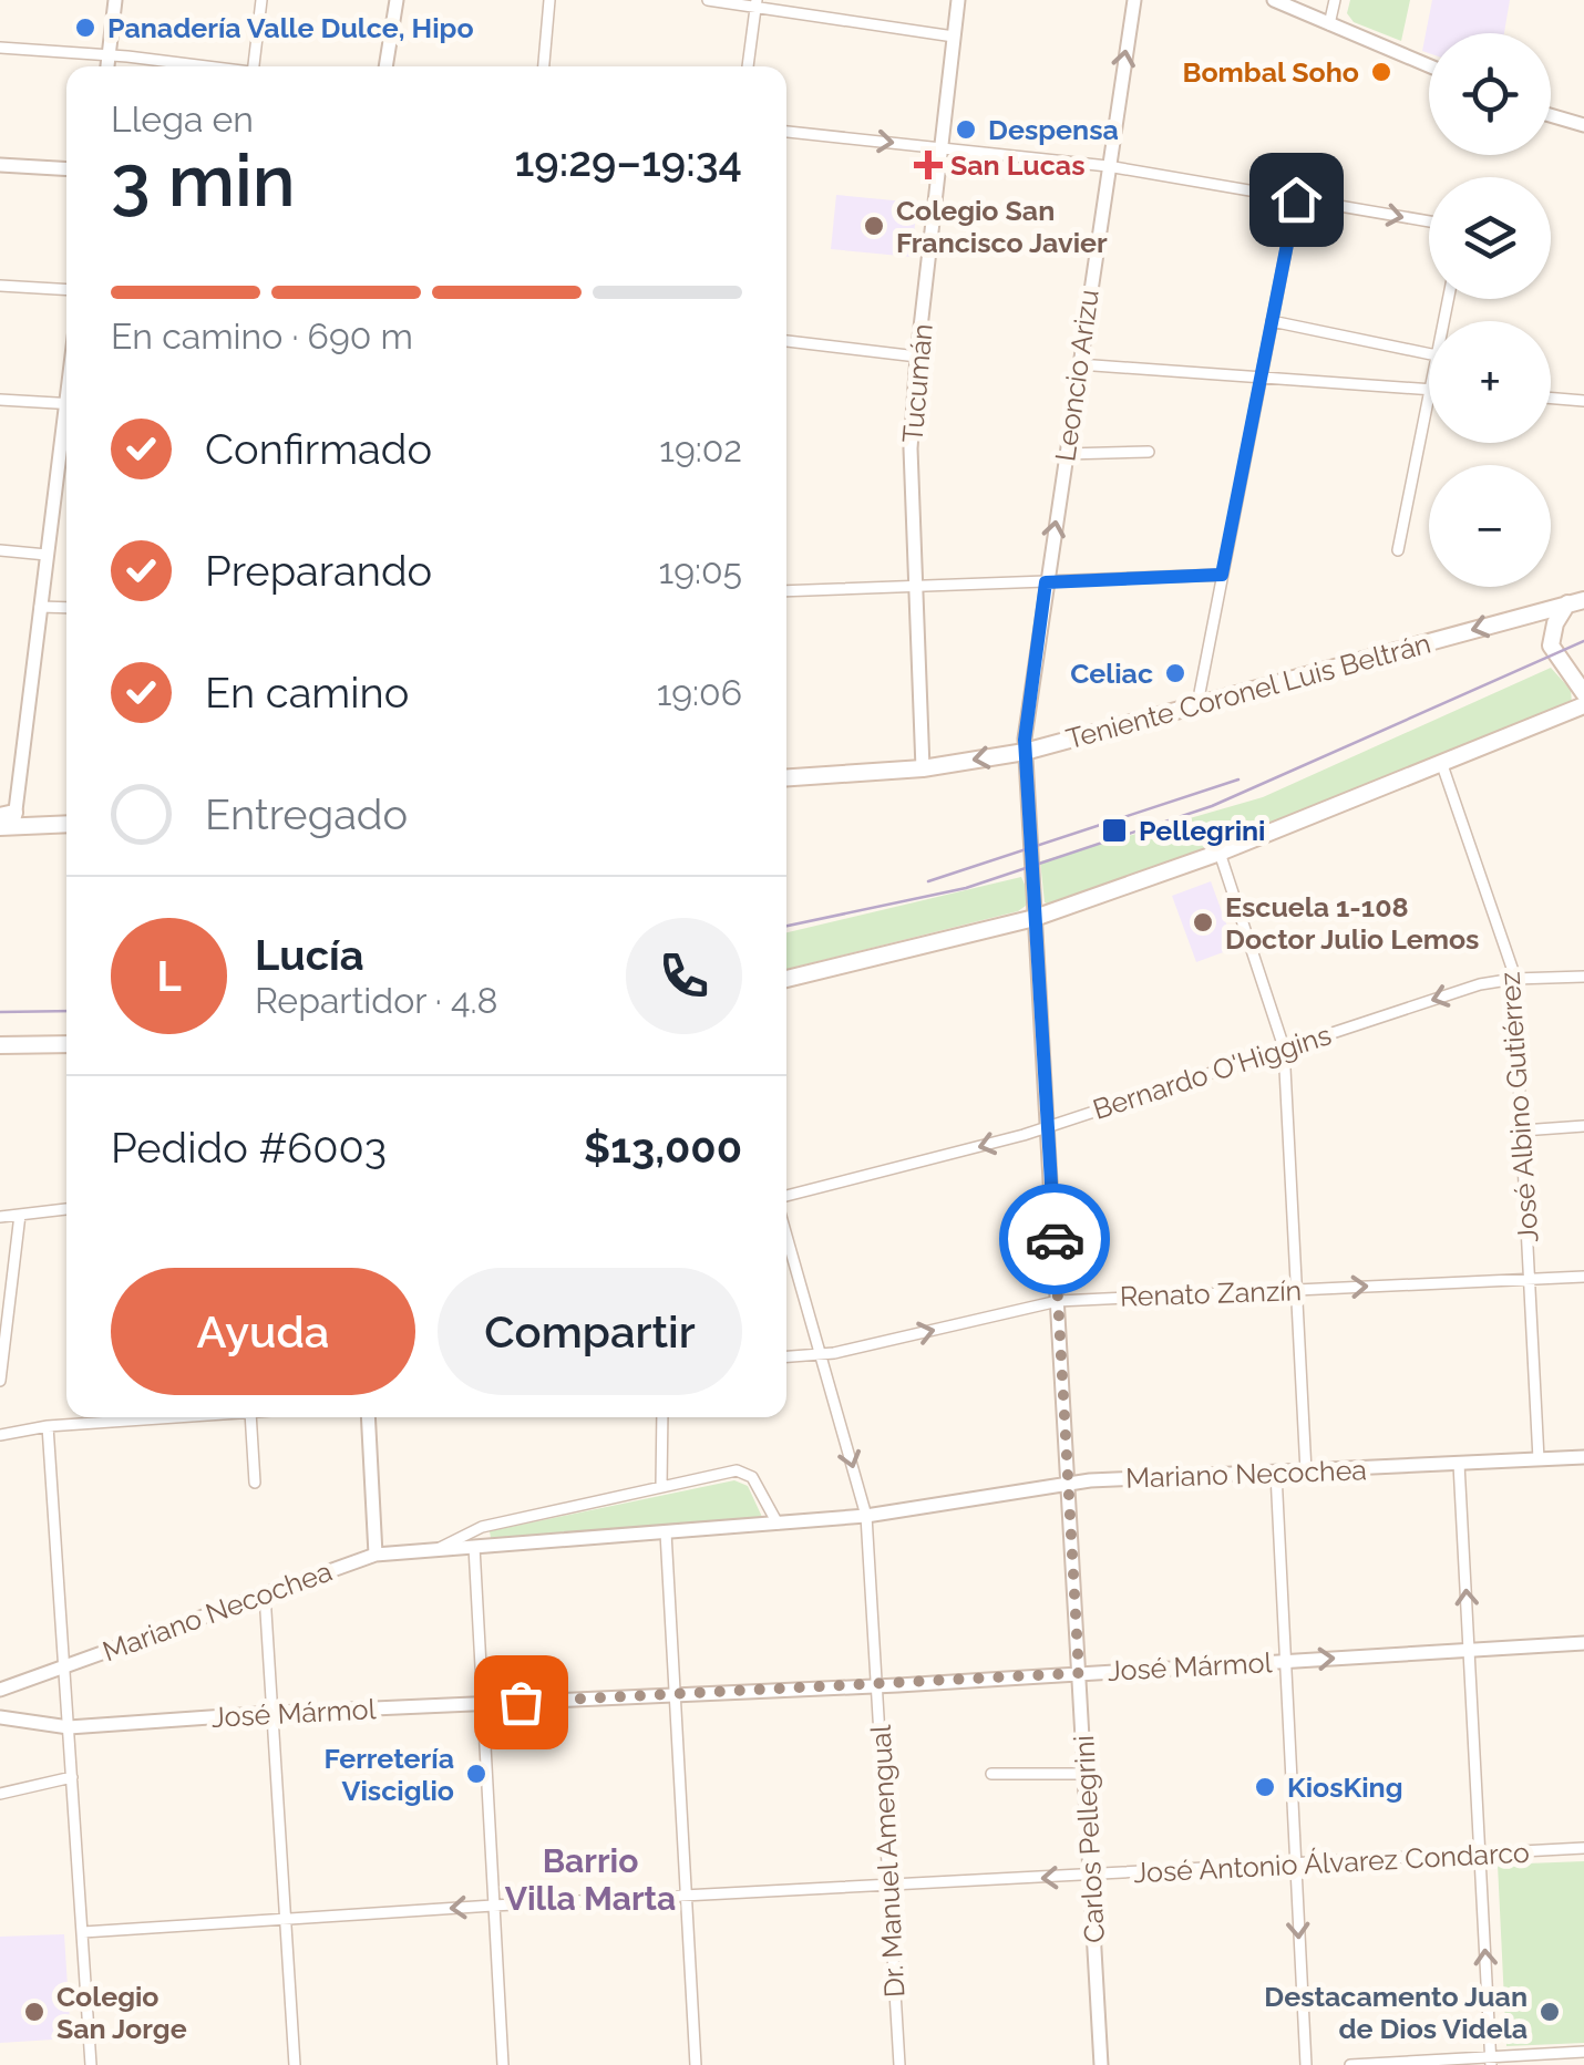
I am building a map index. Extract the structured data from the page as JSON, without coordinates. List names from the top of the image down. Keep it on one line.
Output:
{"streets":{"main road":["Teniente Coronel Luis Beltrán"],"street":["Leoncio Arizu","Tucumán","Bernardo O'Higgins","José Albino Gutiérrez","Renato Zanzín","Mariano Necochea","José Mármol","Carlos Pellegrini","Dr. Manuel Amengual","José Antonio Álvarez Condarco"]},"crossings":[["Leoncio Arizu","Teniente Coronel Luis Beltrán"],["Leoncio Arizu","Carlos Pellegrini"],["Tucumán","Teniente Coronel Luis Beltrán"],["Teniente Coronel Luis Beltrán","Carlos Pellegrini"],["Bernardo O'Higgins","José Albino Gutiérrez"],["Bernardo O'Higgins","Carlos Pellegrini"],["José Albino Gutiérrez","Renato Zanzín"],["José Albino Gutiérrez","Mariano Necochea"],["Renato Zanzín","Carlos Pellegrini"],["Renato Zanzín","Dr. Manuel Amengual"],["Mariano Necochea","Carlos Pellegrini"],["Mariano Necochea","Dr. Manuel Amengual"],["José Mármol","Carlos Pellegrini"],["José Mármol","Dr. Manuel Amengual"],["Carlos Pellegrini","José Antonio Álvarez Condarco"],["Dr. Manuel Amengual","José Antonio Álvarez Condarco"]],"one_way":["Leoncio Arizu","Bernardo O'Higgins","Renato Zanzín"],"districts":["Barrio Villa Marta"],"places":{"other":["Panadería Valle Dulce, Hipo","Bombal Soho","Despensa","Colegio San Francisco Javier","Celiac","Escuela 1-108 Doctor Julio Lemos","Ferretería Visciglio","KiosKing","Colegio San Jorge","Destacamento Juan de Dios Videla"],"health":["San Lucas"],"transit":["Pellegrini"]},"page":{"map_buttons":["+","−"],"heading":["3 min","Llega en","19:29–19:34"],"panel":["Lucía","Repartidor · 4.8","Pedido #6003","$13,000"],"bar":"En camino · 690 m","list":[["Confirmado","19:02"],["Preparando","19:05"],["En camino","19:06"],"Entregado"],"round":"L","buttons":["Ayuda","Compartir"]}}
